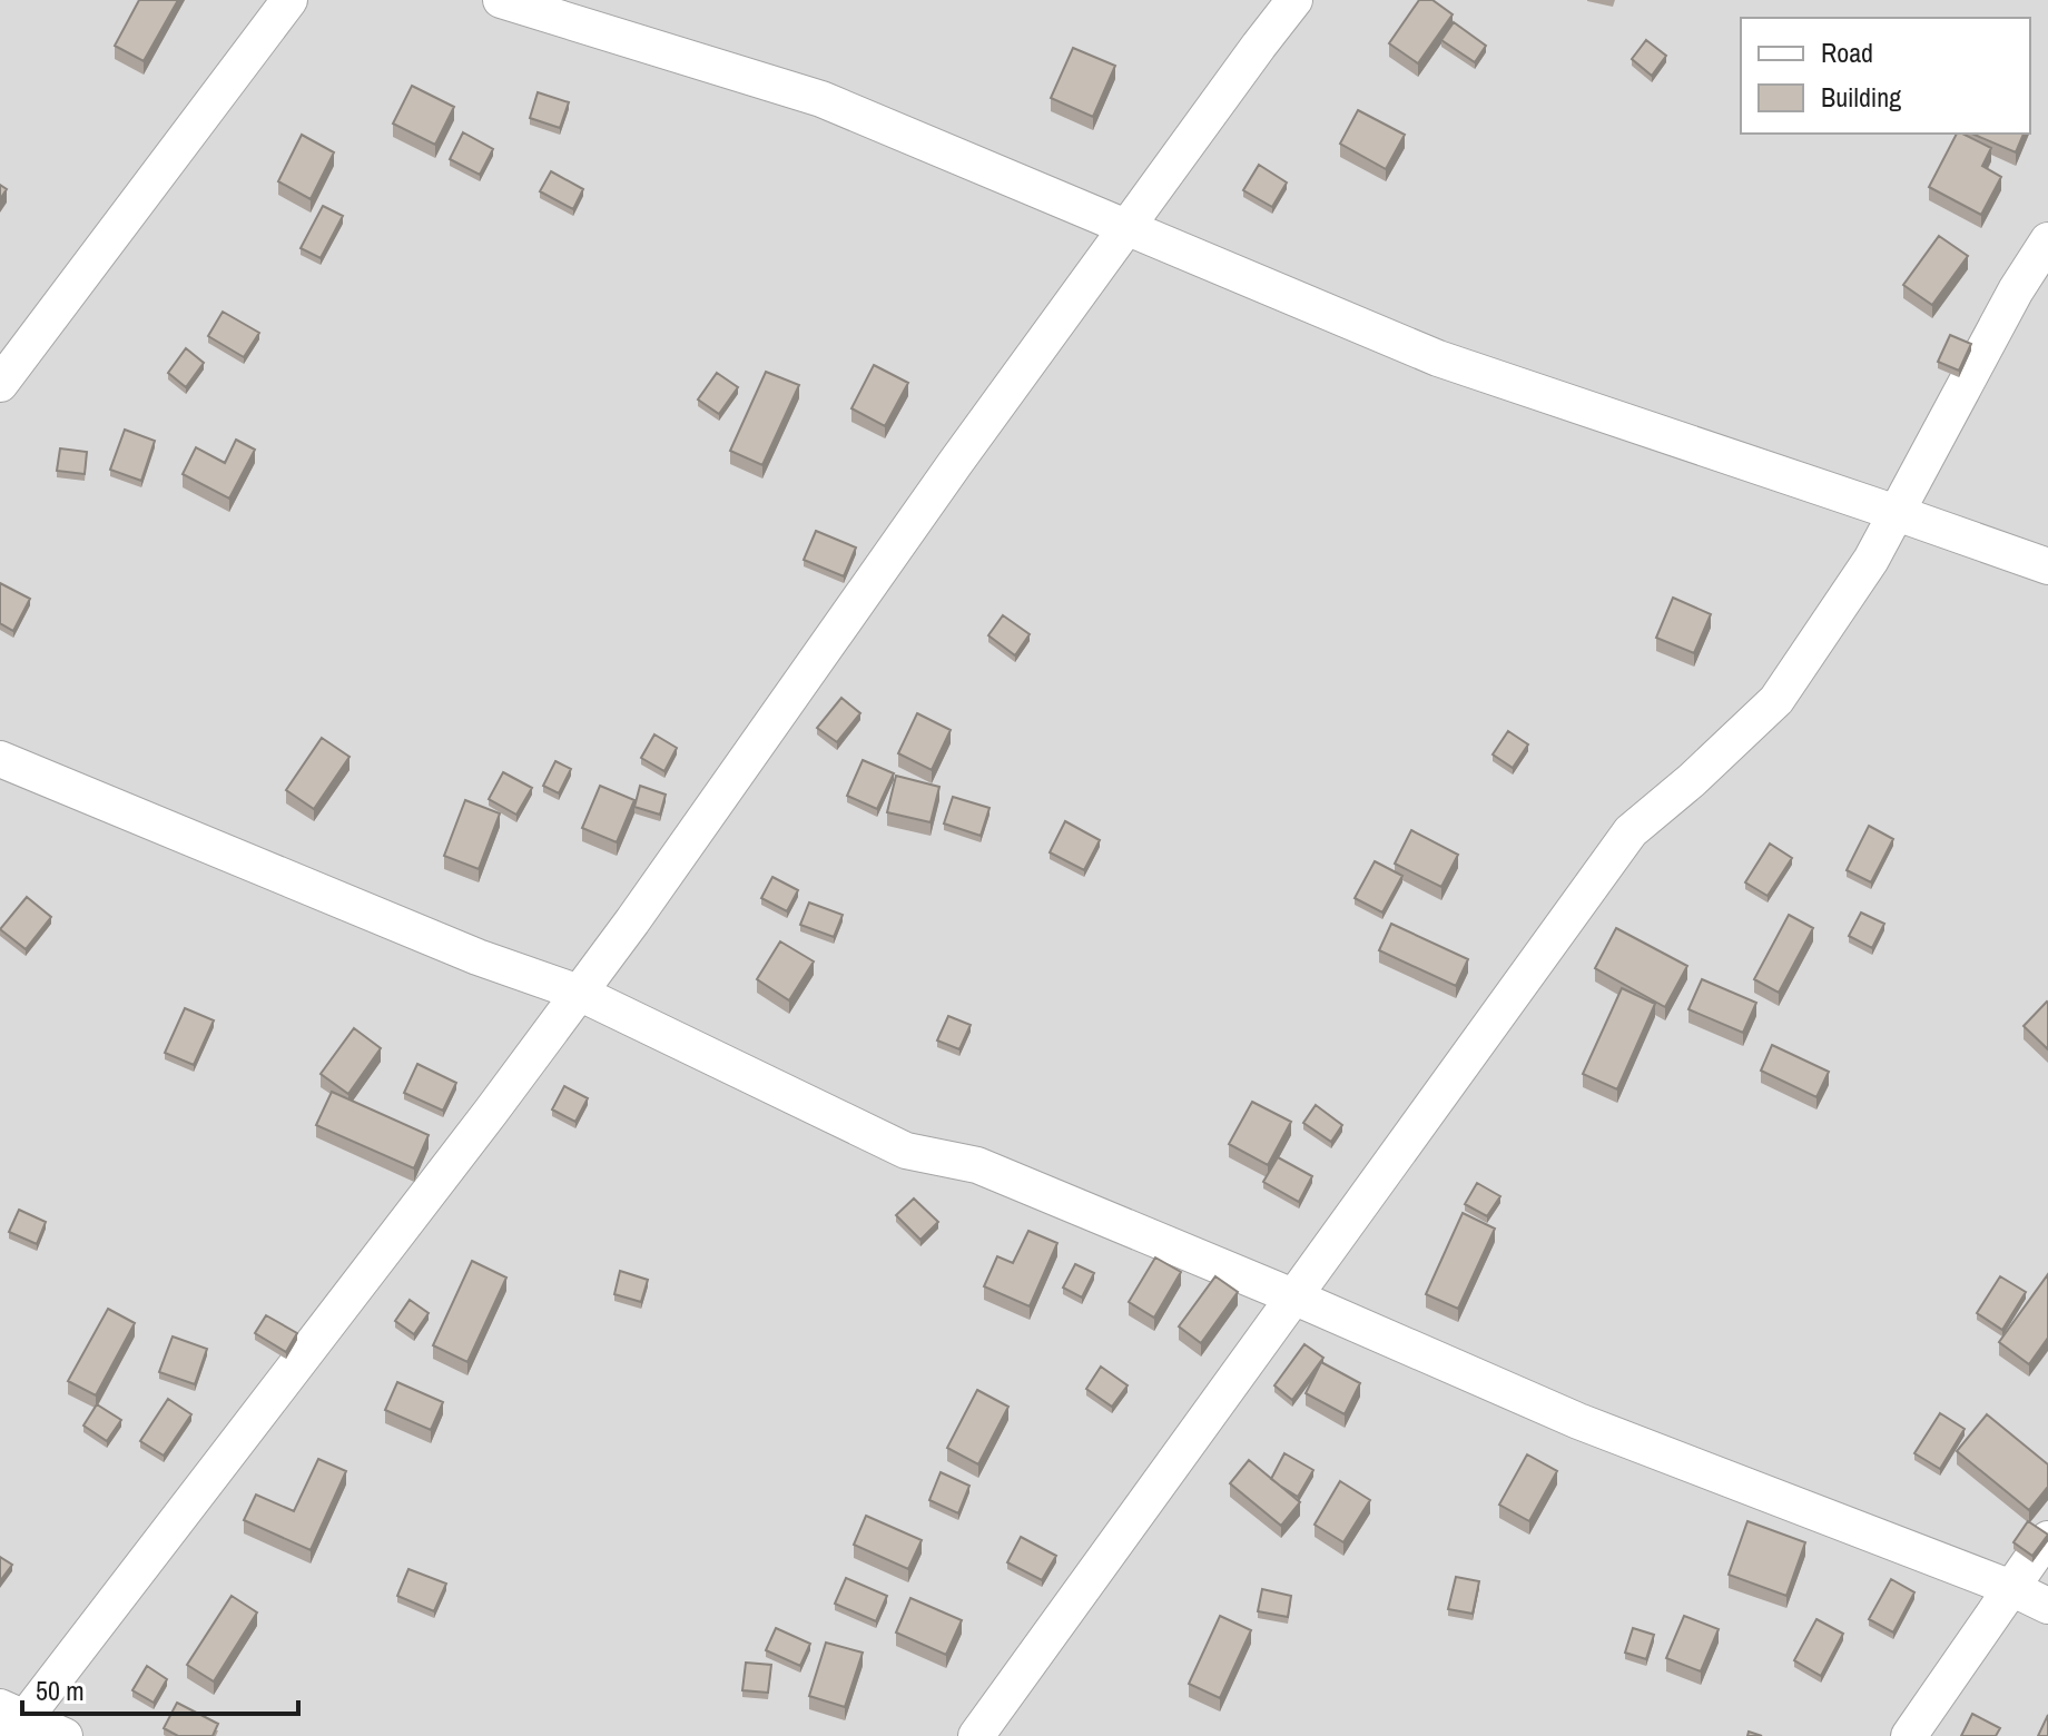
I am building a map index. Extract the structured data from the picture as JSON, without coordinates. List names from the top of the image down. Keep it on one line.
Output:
{"legend":["Road","Building"],"scale_bar":"50 m"}
